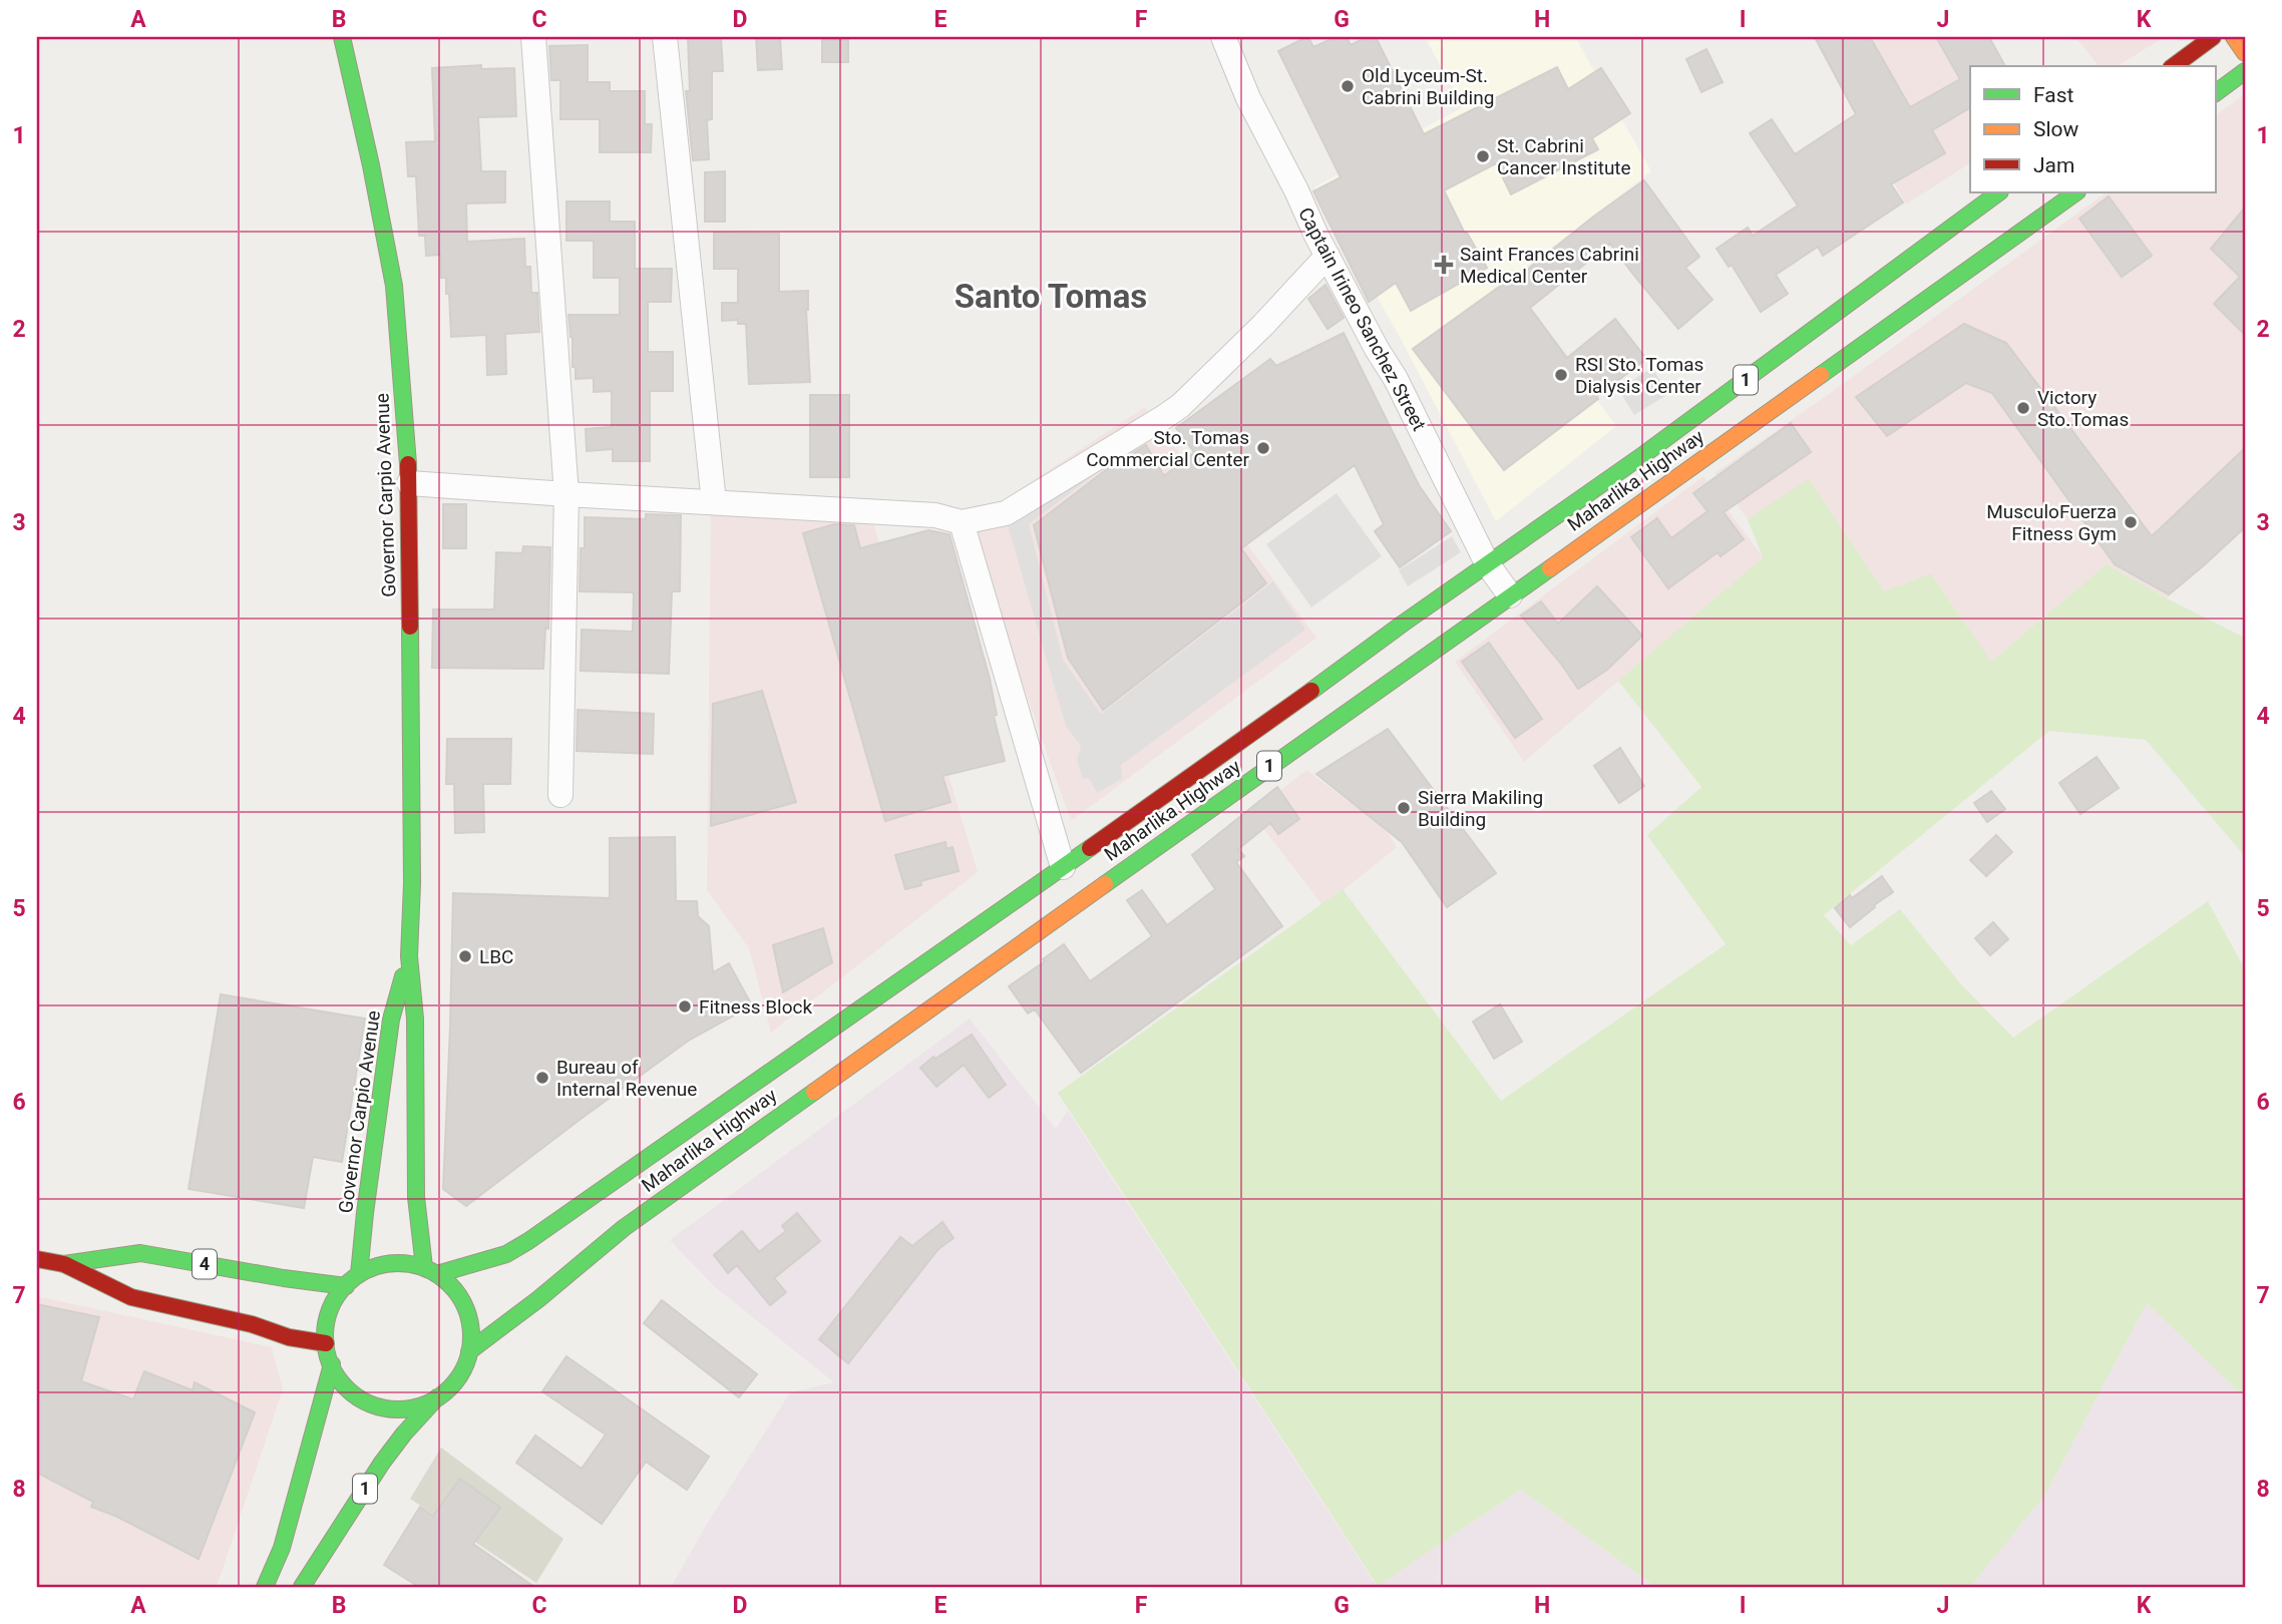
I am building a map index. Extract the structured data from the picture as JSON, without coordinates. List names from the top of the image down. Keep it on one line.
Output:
{"streets":{"main road":["1","Maharlika Highway","Governor Carpio Avenue","4"],"street":["Captain Irineo Sanchez Street"]},"crossings":[["Captain Irineo Sanchez Street","Maharlika Highway"],["1","Maharlika Highway"],["1","Governor Carpio Avenue"],["1","4"],["Maharlika Highway","Governor Carpio Avenue"],["Maharlika Highway","4"],["Governor Carpio Avenue","4"]],"districts":["Santo Tomas"],"places":{"other":["Old Lyceum-St. Cabrini Building","St. Cabrini Cancer Institute","RSI Sto. Tomas Dialysis Center","Victory Sto.Tomas","Sto. Tomas Commercial Center","MusculoFuerza Fitness Gym","Sierra Makiling Building","LBC","Fitness Block","Bureau of Internal Revenue"],"health":["Saint Frances Cabrini Medical Center"]},"legend":["Fast","Slow","Jam"],"grid":{"columns":["A","B","C","D","E","F","G","H","I","J","K"],"rows":["1","2","3","4","5","6","7","8"]}}
